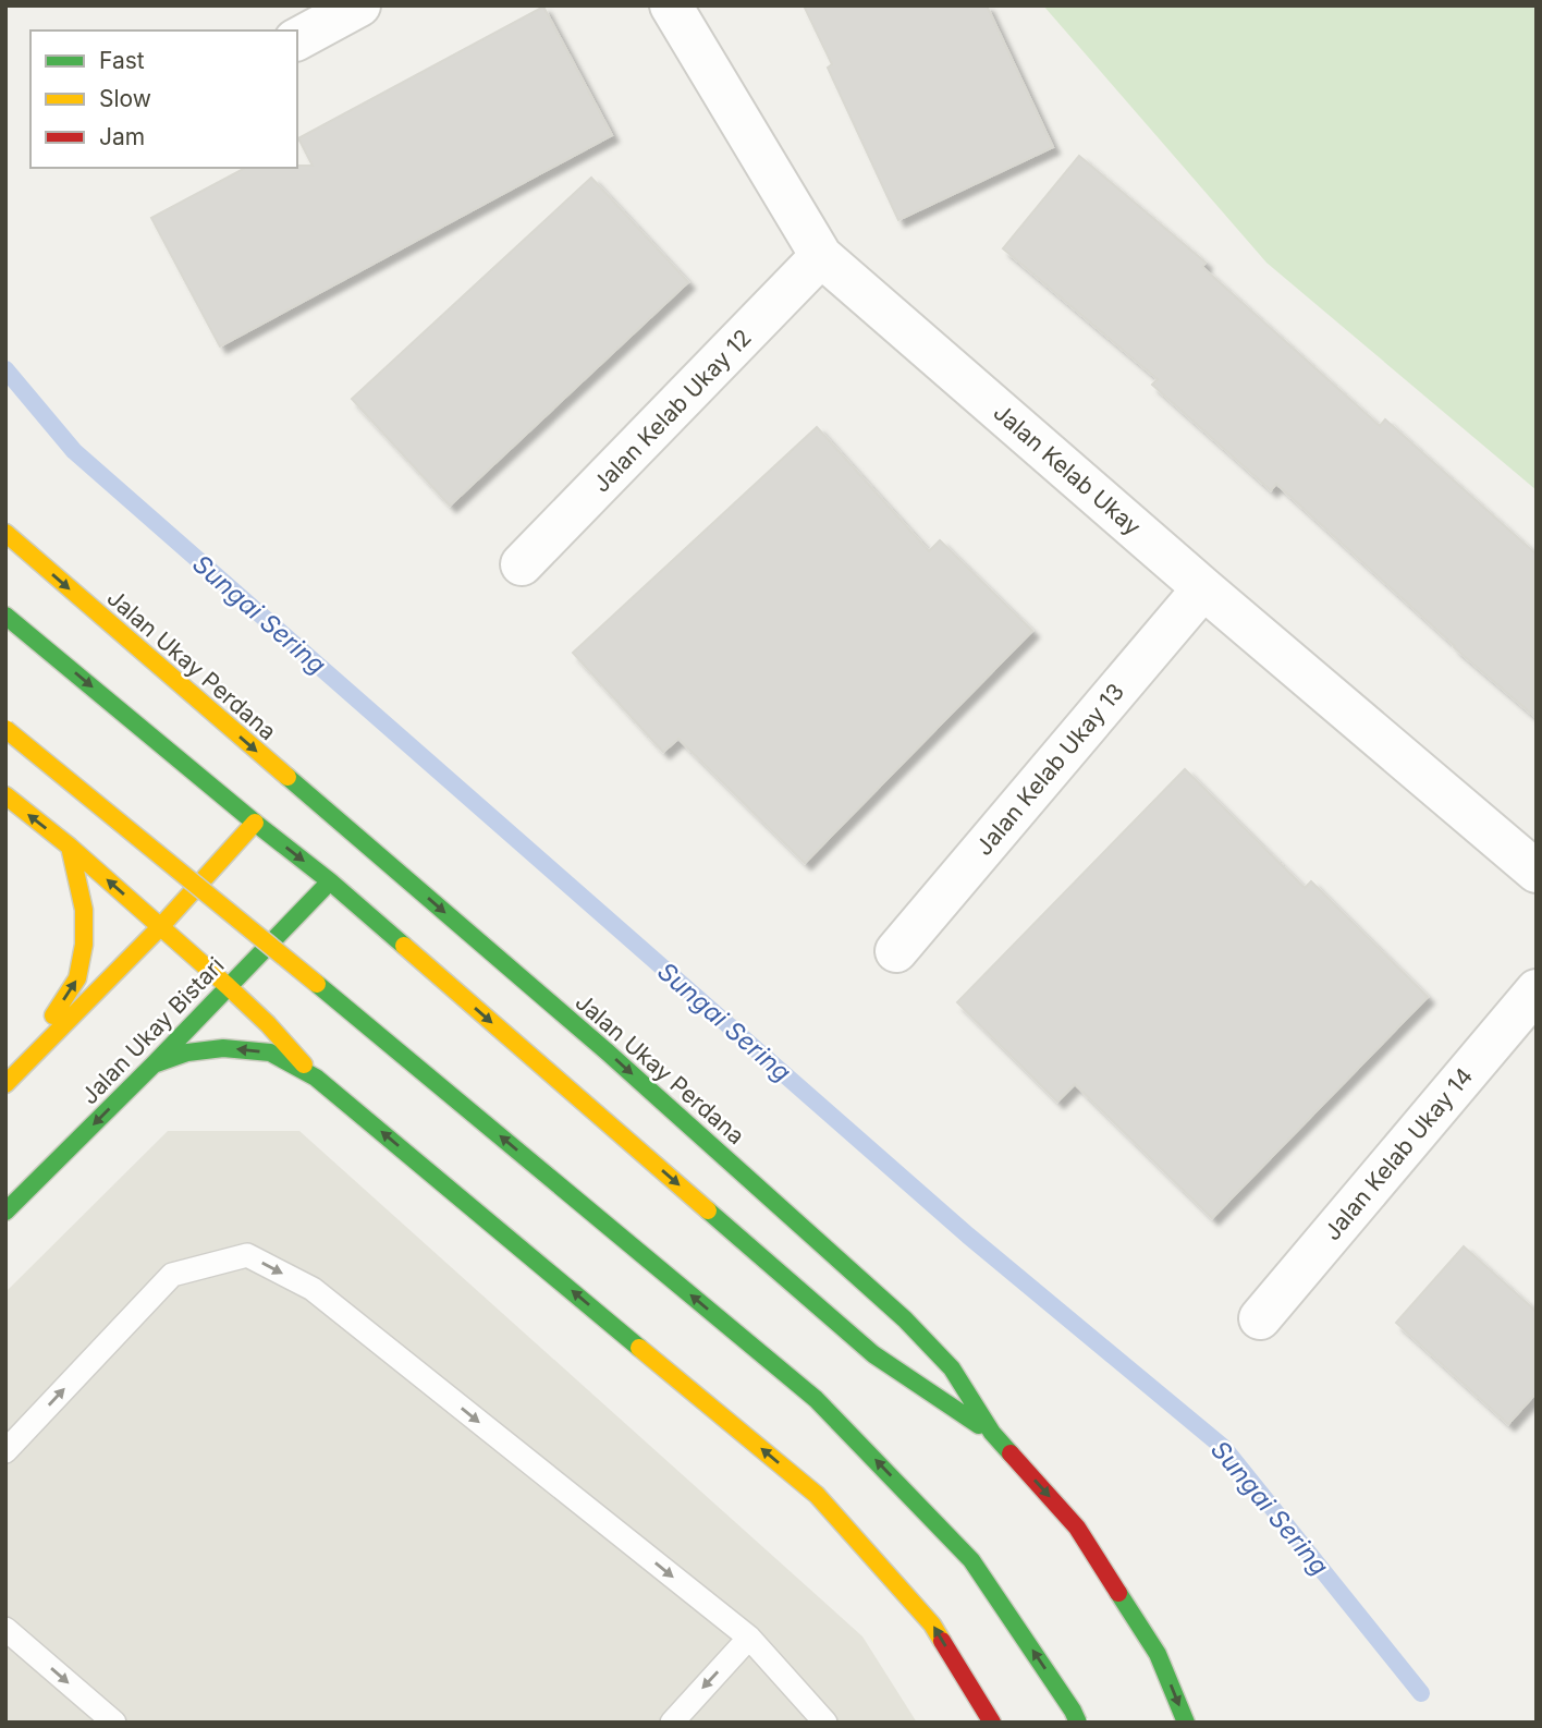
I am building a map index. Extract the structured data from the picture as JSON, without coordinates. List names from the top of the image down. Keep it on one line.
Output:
{"streets":{"street":["Jalan Kelab Ukay 12","Jalan Kelab Ukay","Jalan Ukay Perdana","Jalan Kelab Ukay 13","Jalan Ukay Bistari","Jalan Kelab Ukay 14"]},"crossings":[["Jalan Kelab Ukay 12","Jalan Kelab Ukay"],["Jalan Kelab Ukay","Jalan Kelab Ukay 13"]],"water":["Sungai Sering"],"legend":["Fast","Slow","Jam"]}
